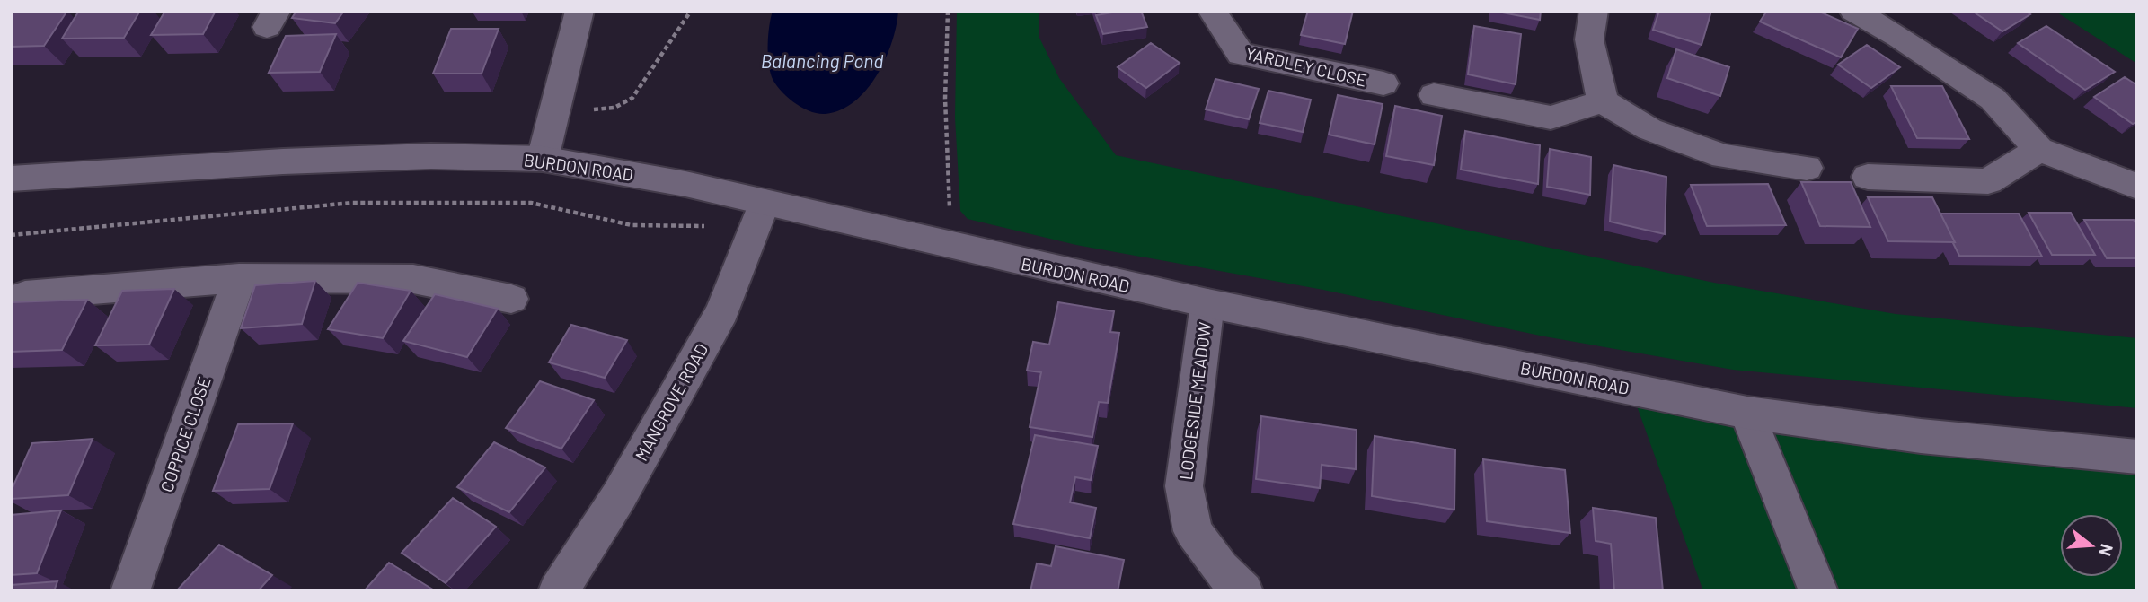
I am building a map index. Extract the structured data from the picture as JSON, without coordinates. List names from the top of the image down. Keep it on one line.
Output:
{"streets":{"street":["YARDLEY CLOSE","BURDON ROAD","LODGESIDE MEADOW","MANGROVE ROAD","COPPICE CLOSE"]},"crossings":[["BURDON ROAD","LODGESIDE MEADOW"],["BURDON ROAD","MANGROVE ROAD"]],"water":["Balancing Pond"],"north":"right"}
